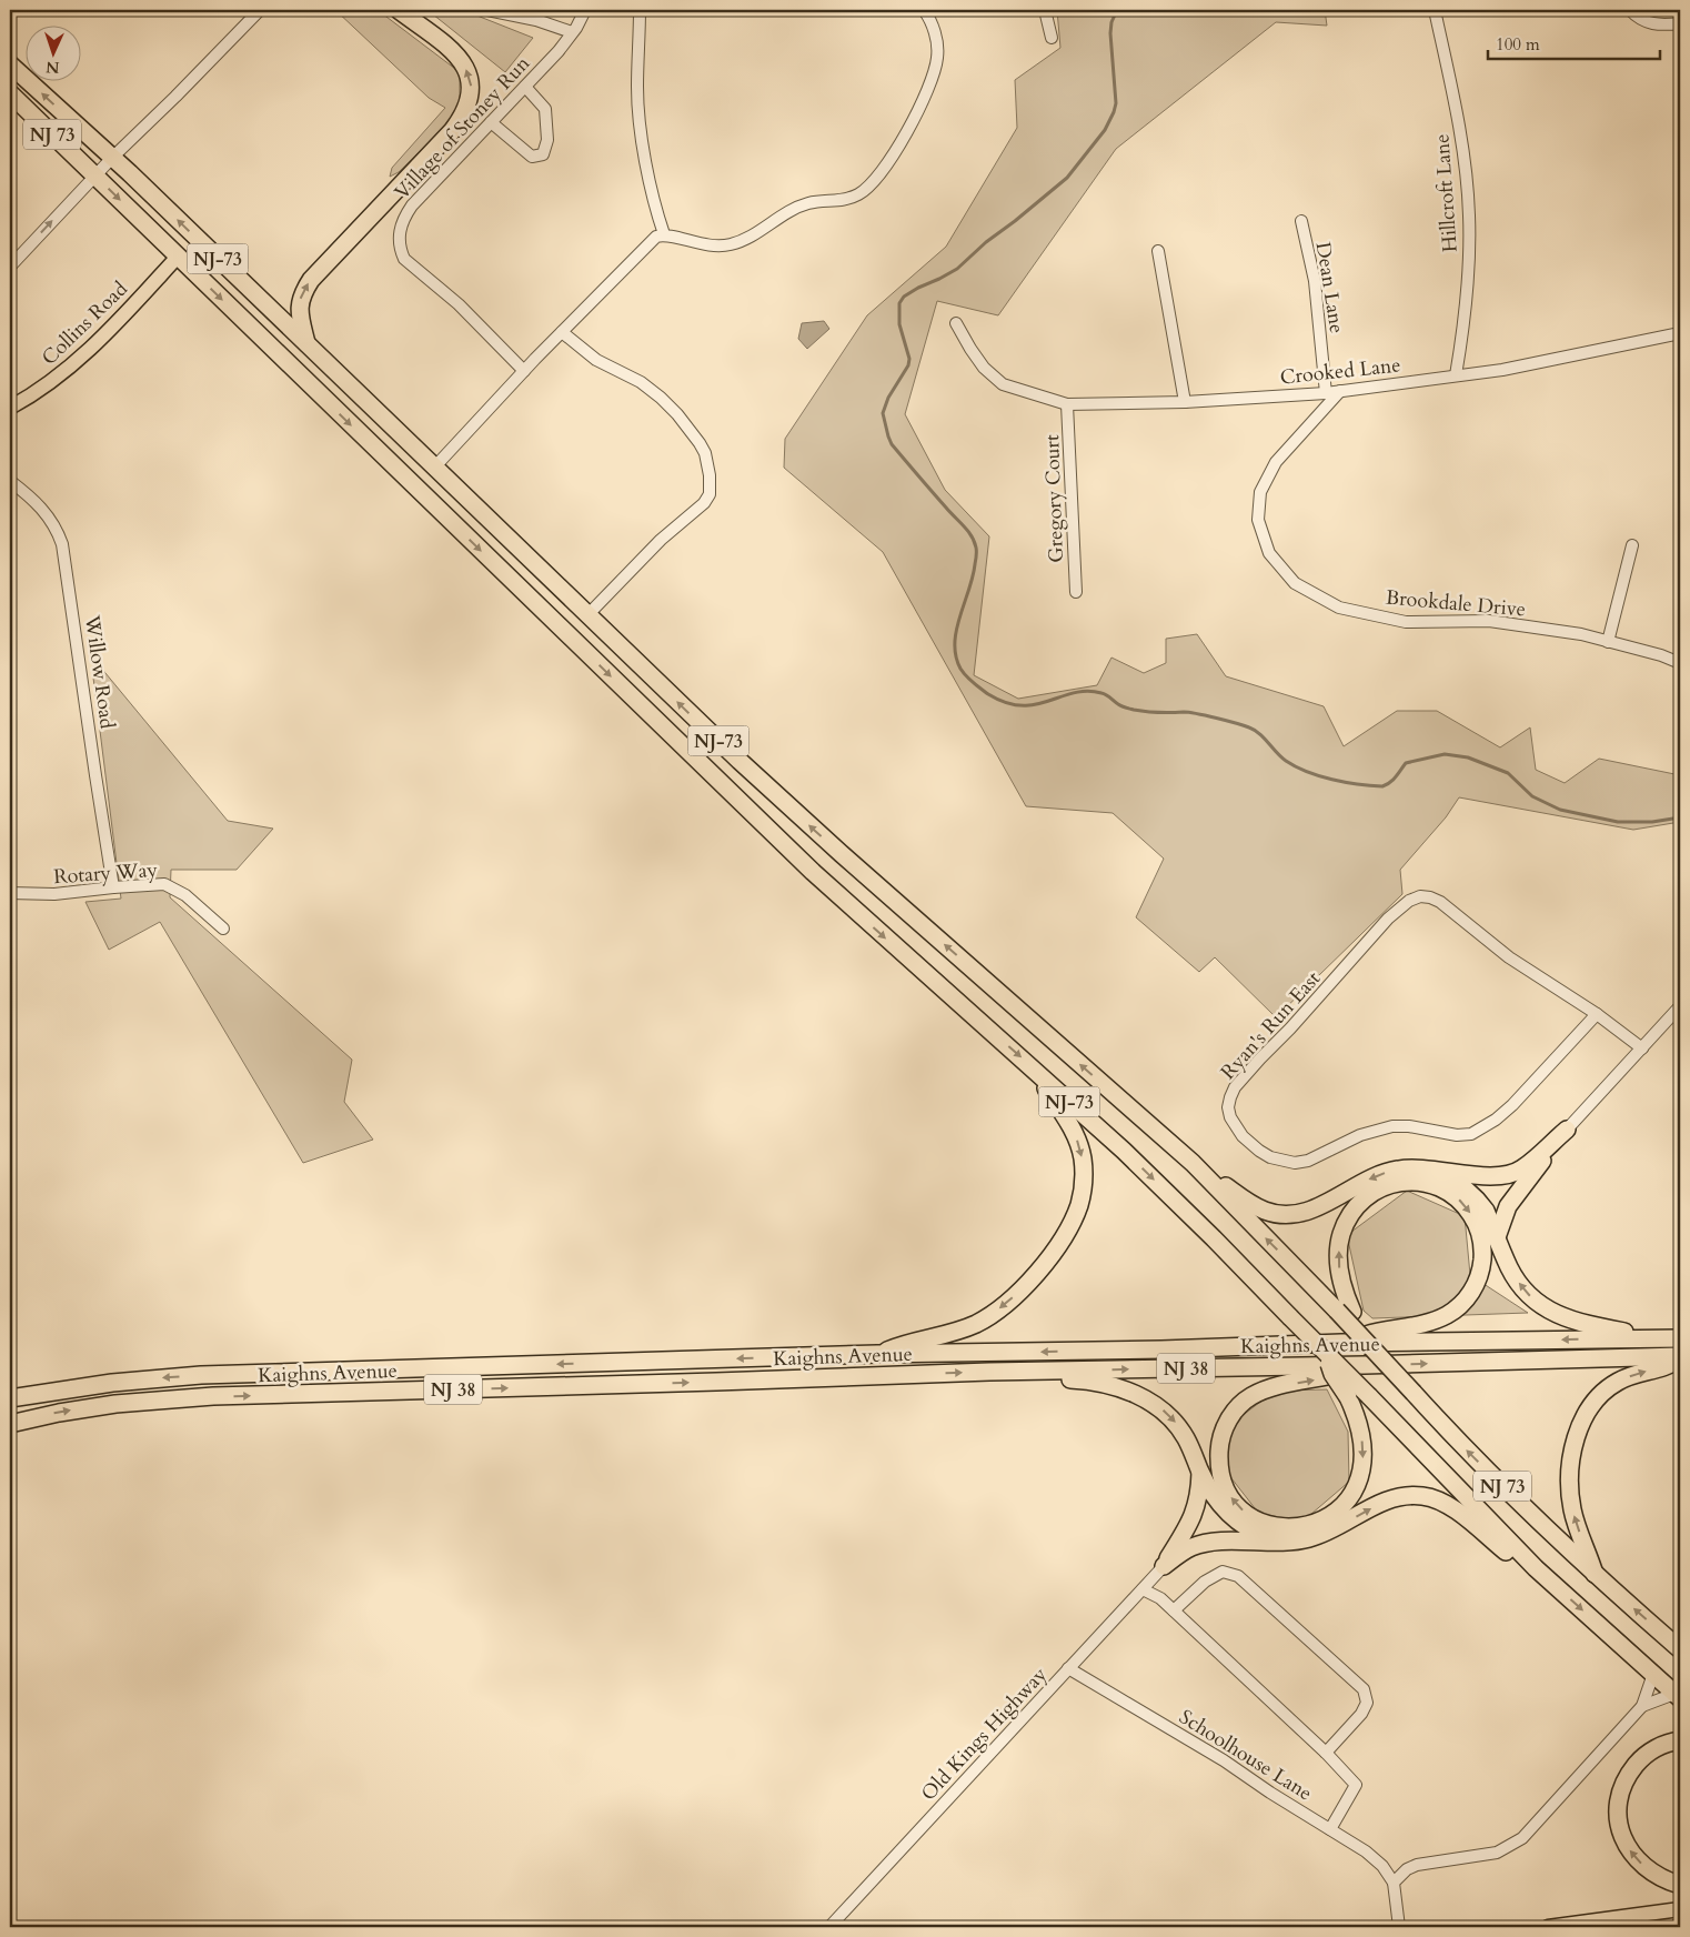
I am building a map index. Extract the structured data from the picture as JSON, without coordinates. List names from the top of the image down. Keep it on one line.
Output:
{"streets":{"highway":["NJ 73","NJ-73","Kaighns Avenue","NJ 38"],"main road":["Collins Road"],"street":["Village of Stoney Run","Hillcroft Lane","Dean Lane","Crooked Lane","Gregory Court","Brookdale Drive","Willow Road","Rotary Way","Ryan's Run East","Old Kings Highway","Schoolhouse Lane"]},"crossings":[["NJ 73","NJ-73"],["Hillcroft Lane","Crooked Lane"],["NJ-73","Collins Road"],["Dean Lane","Crooked Lane"],["Crooked Lane","Gregory Court"],["Crooked Lane","Brookdale Drive"],["Willow Road","Rotary Way"],["Old Kings Highway","Schoolhouse Lane"]],"scale_bar":"100 m","north":"bottom"}
